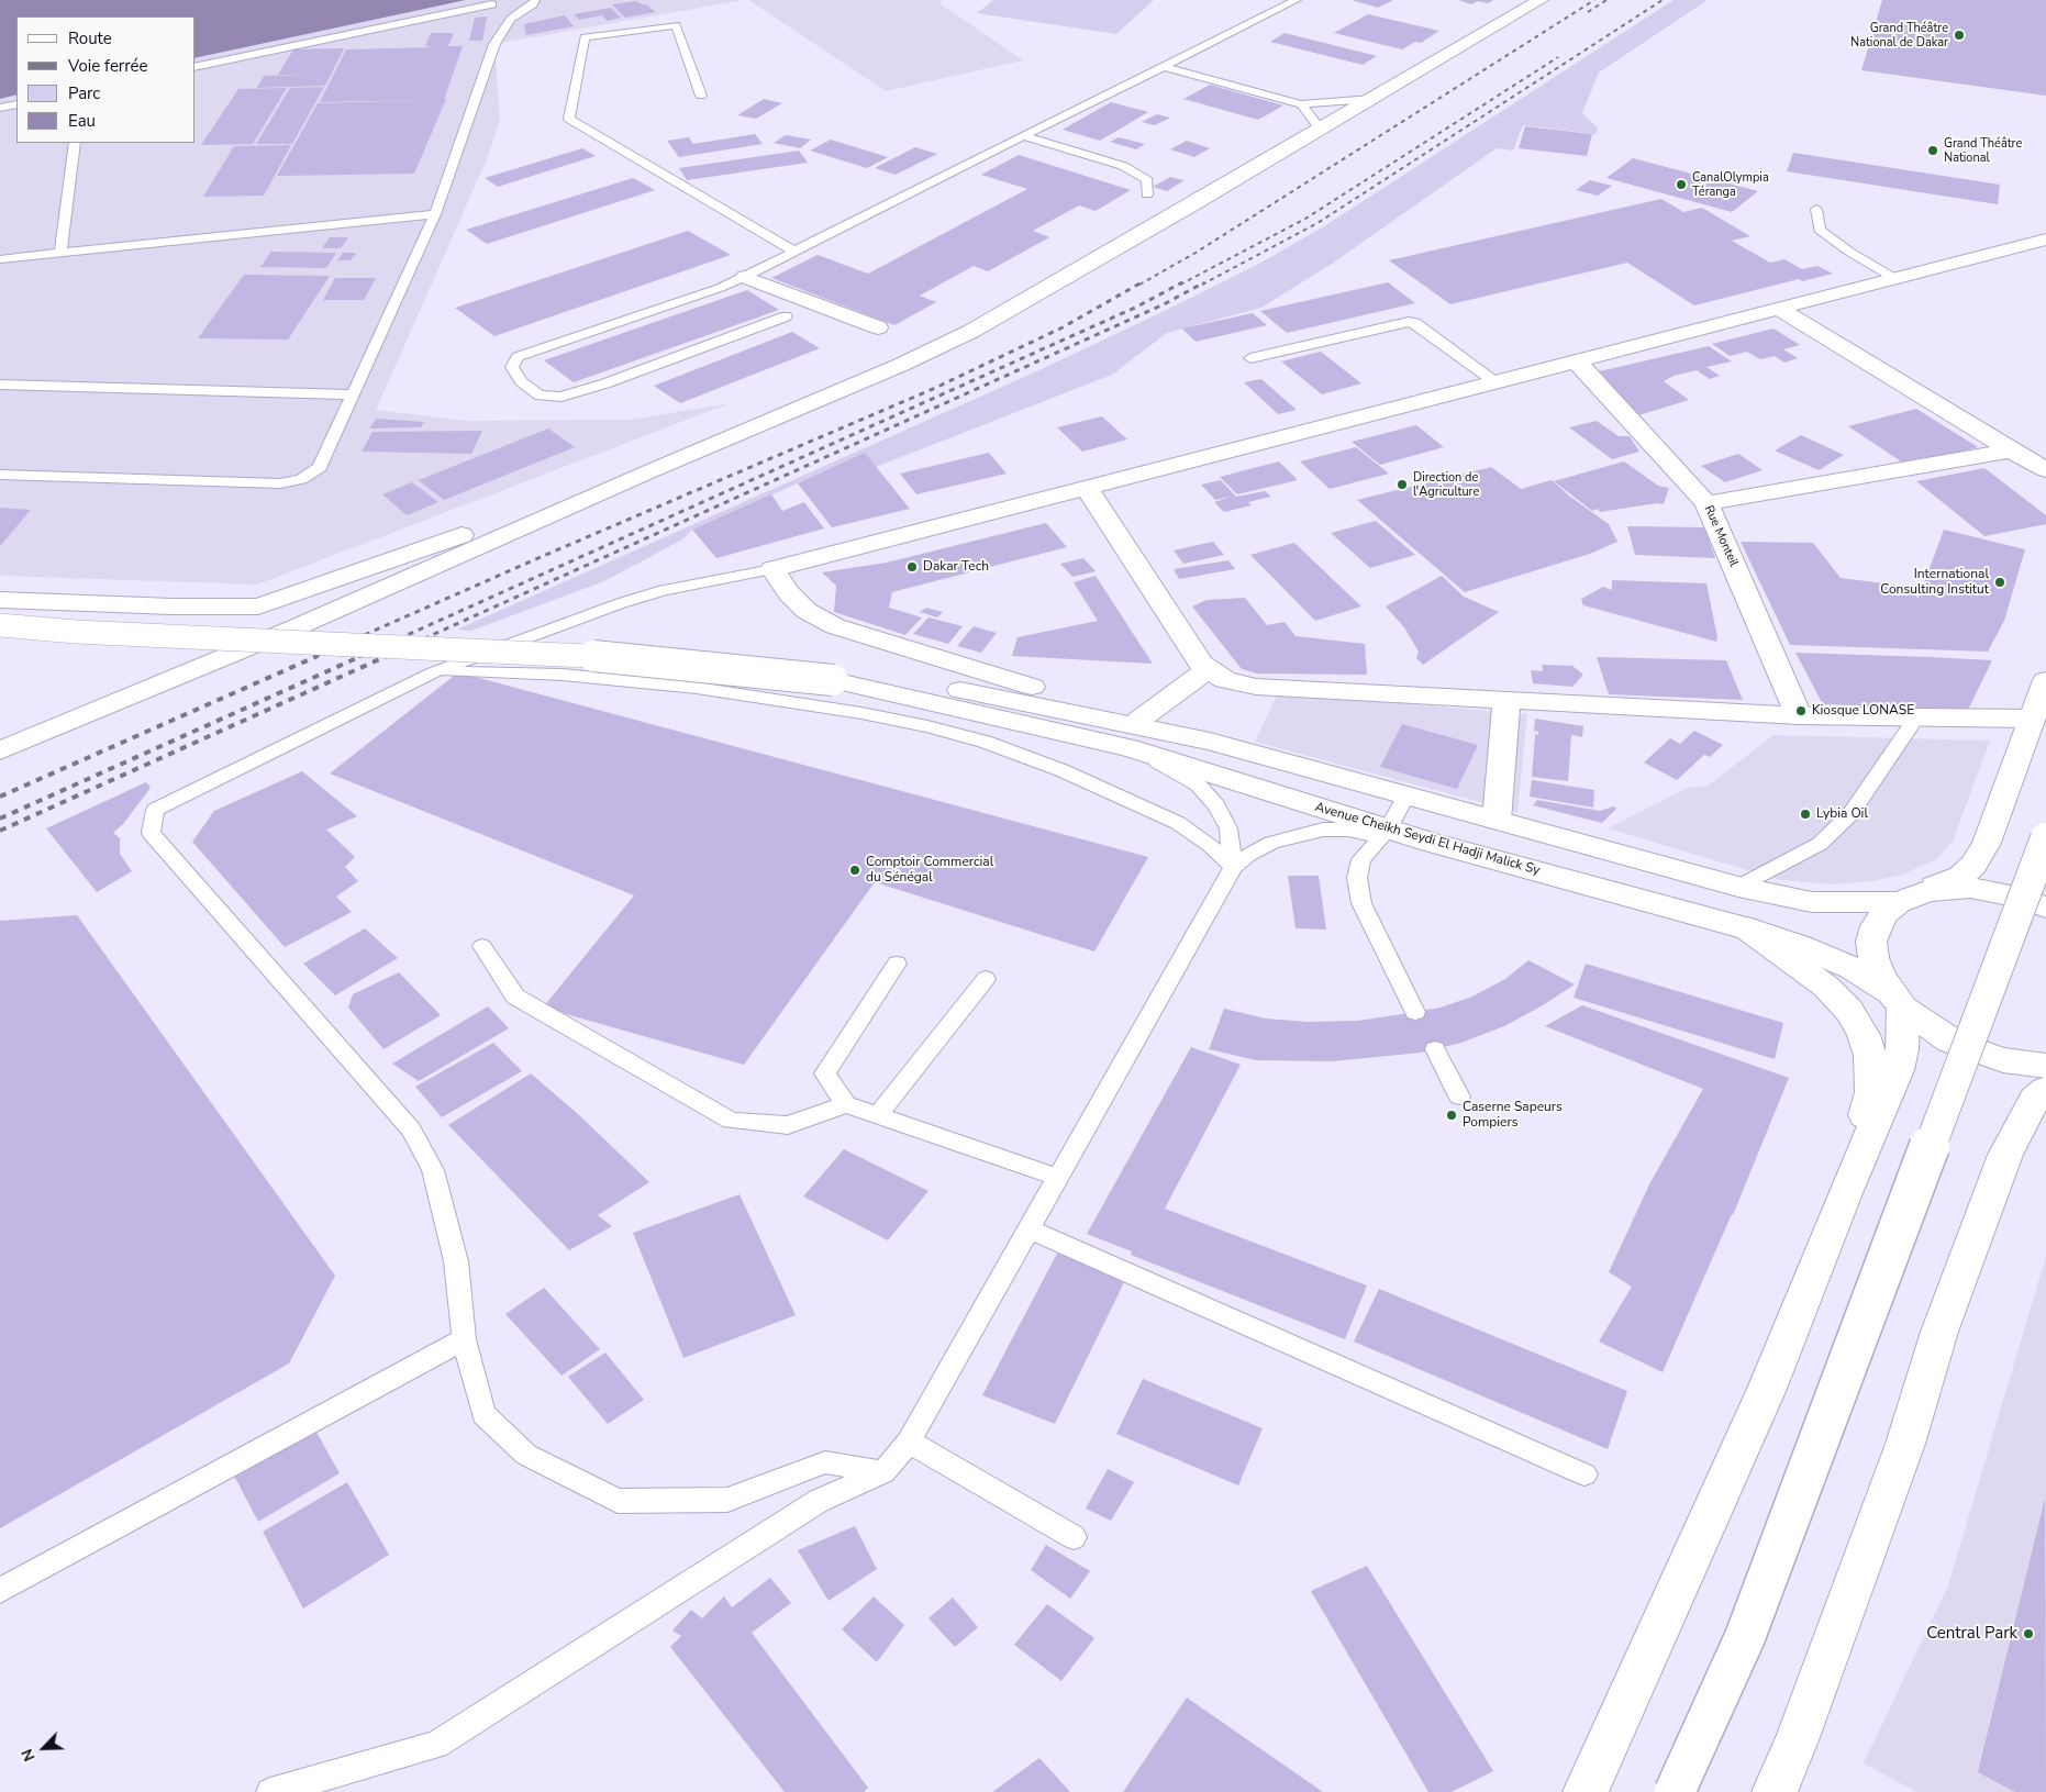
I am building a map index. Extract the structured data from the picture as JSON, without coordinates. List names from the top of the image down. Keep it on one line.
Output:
{"streets":{"main road":["Rue Monteil","Avenue Cheikh Seydi El Hadji Malick Sy"]},"places":["Grand Théâtre National de Dakar","Grand Théâtre National","CanalOlympia Téranga","Direction de l'Agriculture","Dakar Tech","International Consulting Institut","Kiosque LONASE","Lybia Oil","Comptoir Commercial du Sénégal","Caserne Sapeurs Pompiers","Central Park"],"legend":["Route","Voie ferrée","Parc","Eau"],"north":"bottom left"}
